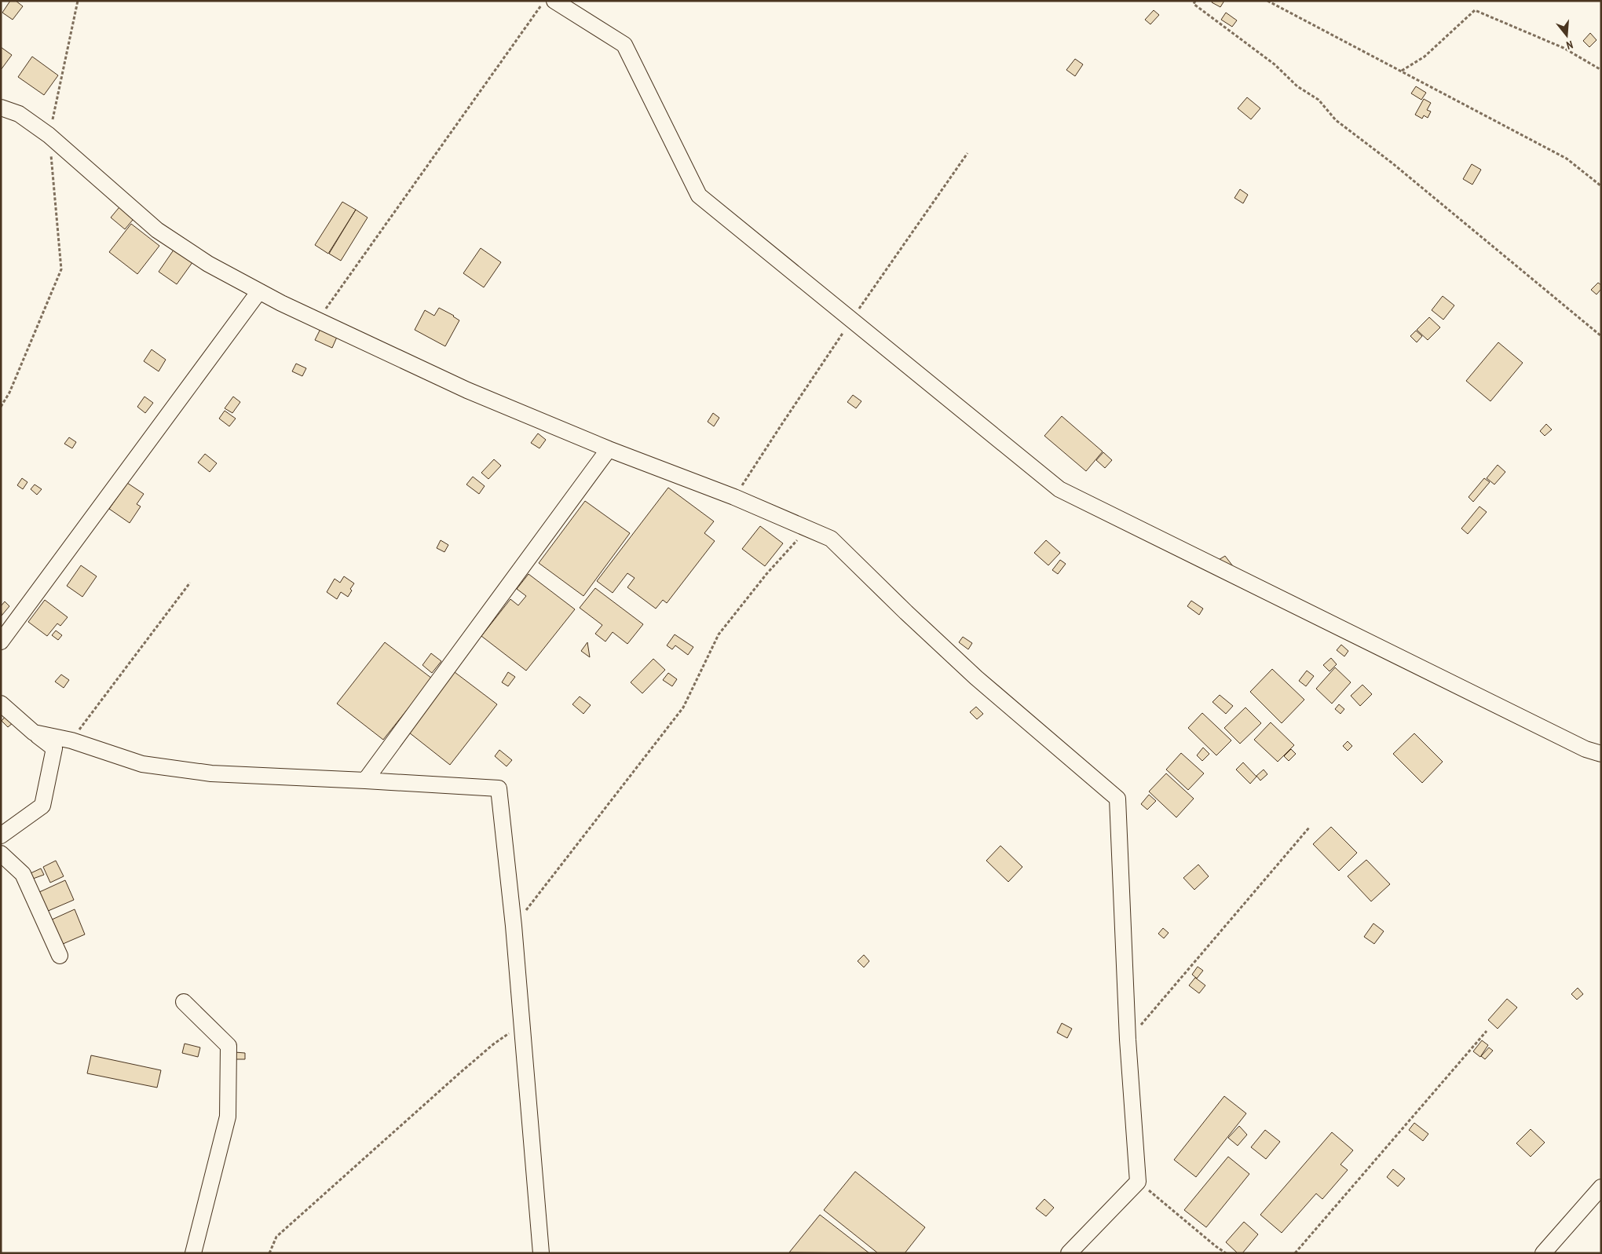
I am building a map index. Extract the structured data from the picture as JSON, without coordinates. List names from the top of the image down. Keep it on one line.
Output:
{"north":"bottom"}
